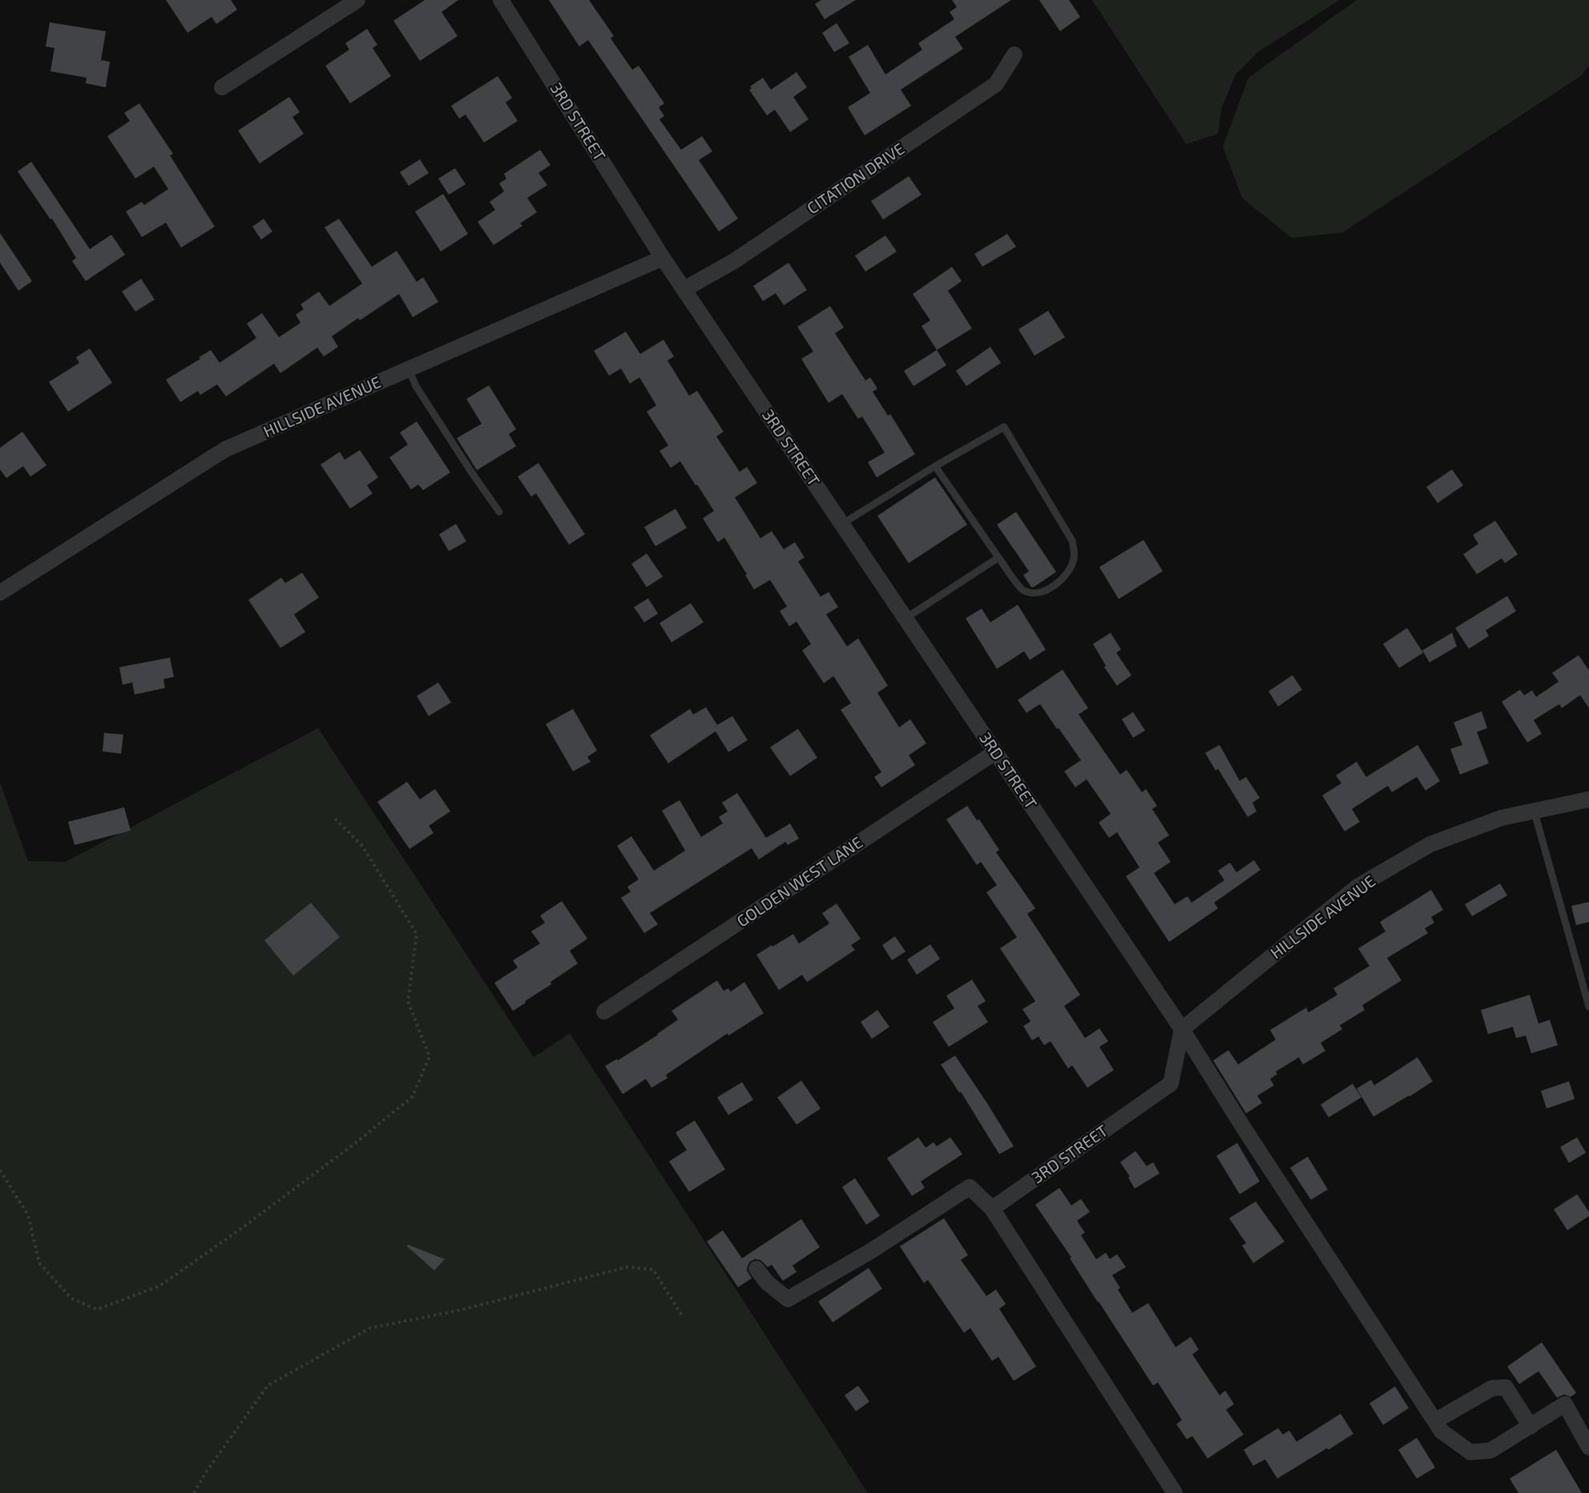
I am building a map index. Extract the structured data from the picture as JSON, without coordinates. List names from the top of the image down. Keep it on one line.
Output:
{"streets":{"street":["3RD STREET","CITATION DRIVE","HILLSIDE AVENUE","GOLDEN WEST LANE"]},"crossings":[["3RD STREET","CITATION DRIVE"],["3RD STREET","HILLSIDE AVENUE"],["3RD STREET","GOLDEN WEST LANE"]]}
